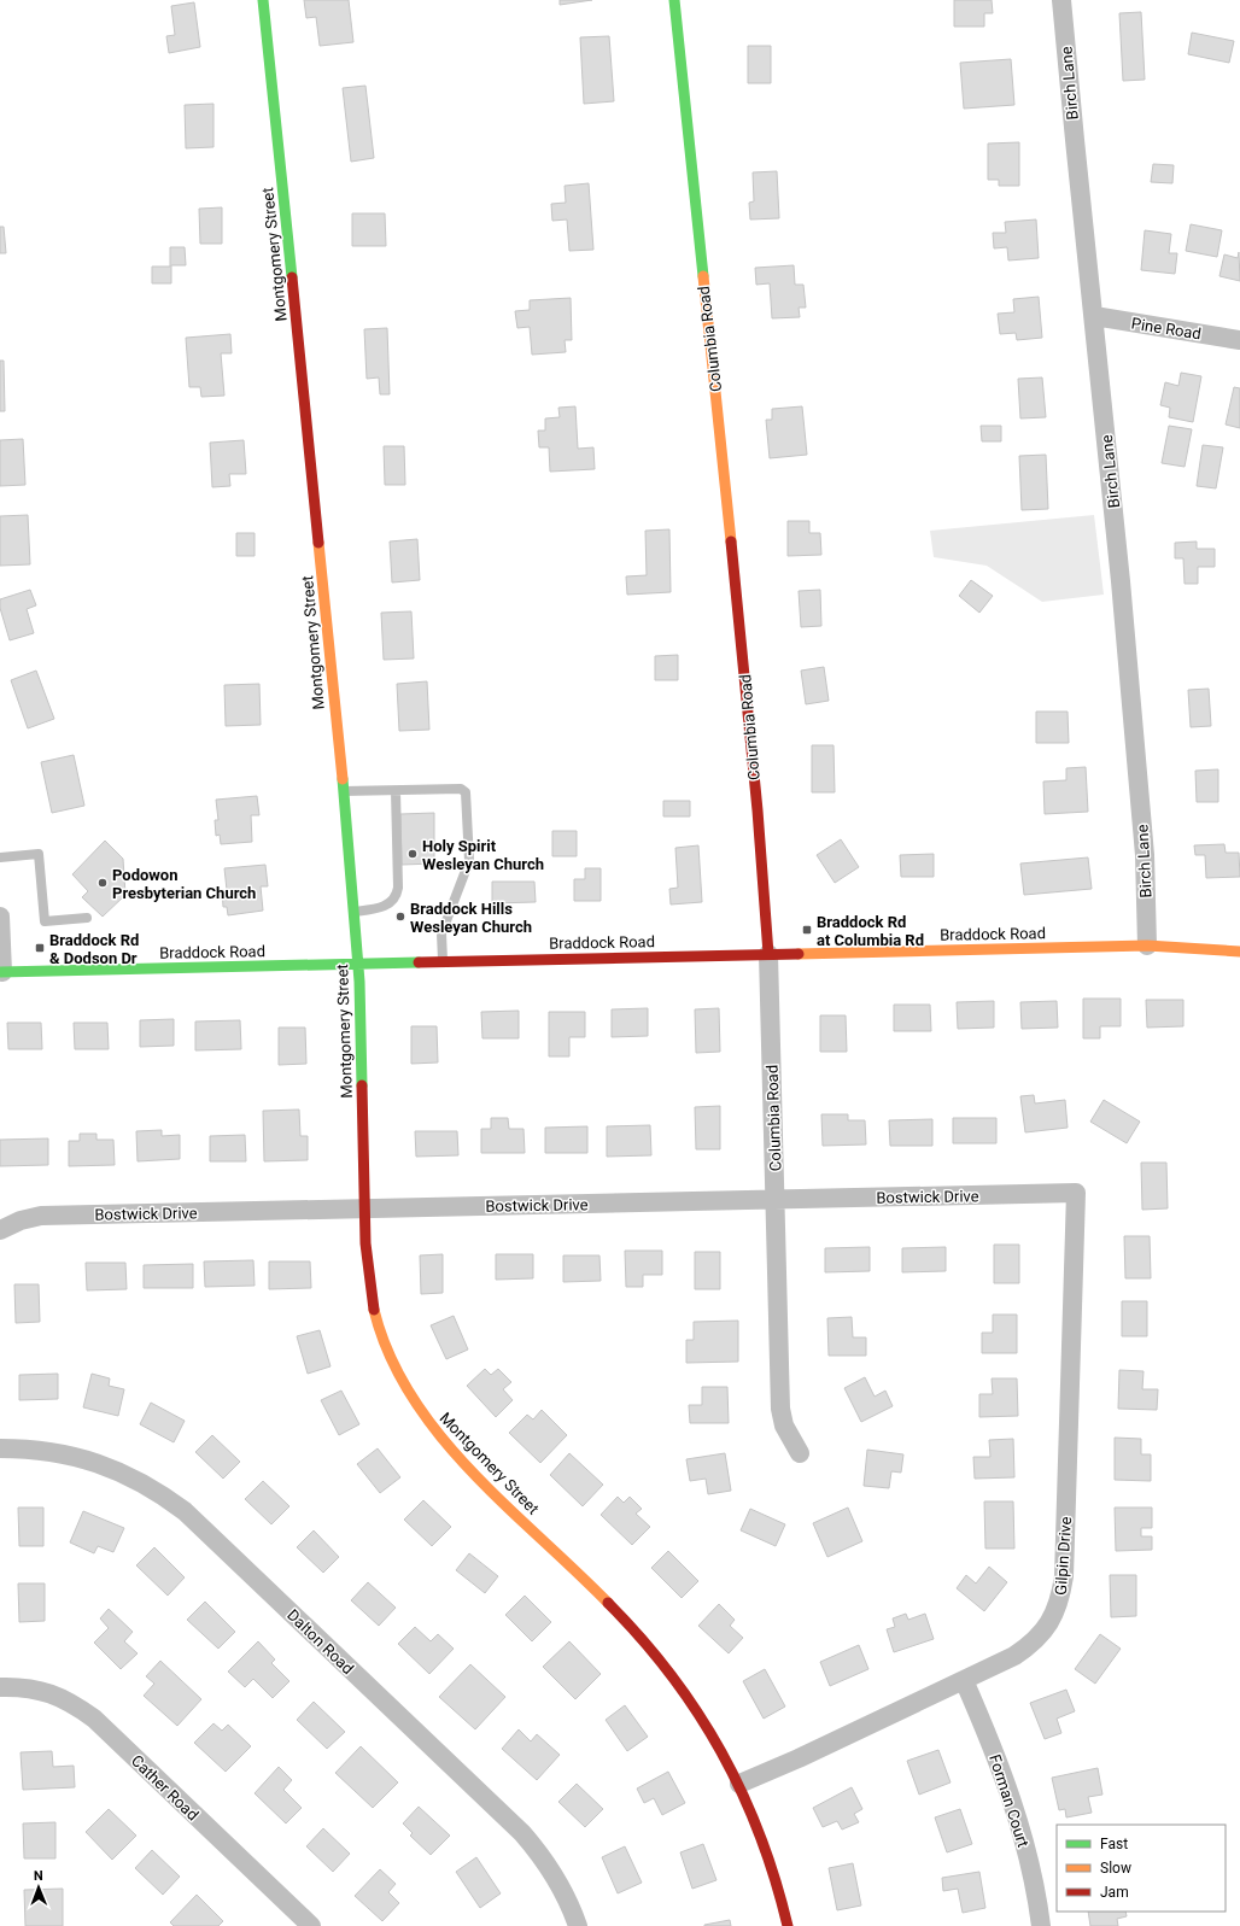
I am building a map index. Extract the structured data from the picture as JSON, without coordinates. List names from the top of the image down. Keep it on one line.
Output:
{"streets":{"street":["Birch Lane","Montgomery Street","Pine Road","Columbia Road","Braddock Road","Bostwick Drive","Gilpin Drive","Dalton Road","Cather Road","Forman Court"]},"crossings":[["Birch Lane","Pine Road"],["Birch Lane","Braddock Road"],["Montgomery Street","Braddock Road"],["Montgomery Street","Bostwick Drive"],["Montgomery Street","Gilpin Drive"],["Columbia Road","Braddock Road"],["Columbia Road","Bostwick Drive"],["Bostwick Drive","Gilpin Drive"],["Gilpin Drive","Forman Court"]],"places":{"other":["Holy Spirit Wesleyan Church","Podowon Presbyterian Church","Braddock Hills Wesleyan Church"],"transit":["Braddock Rd at Columbia Rd","Braddock Rd & Dodson Dr"]},"legend":["Fast","Slow","Jam"],"north":"top"}
